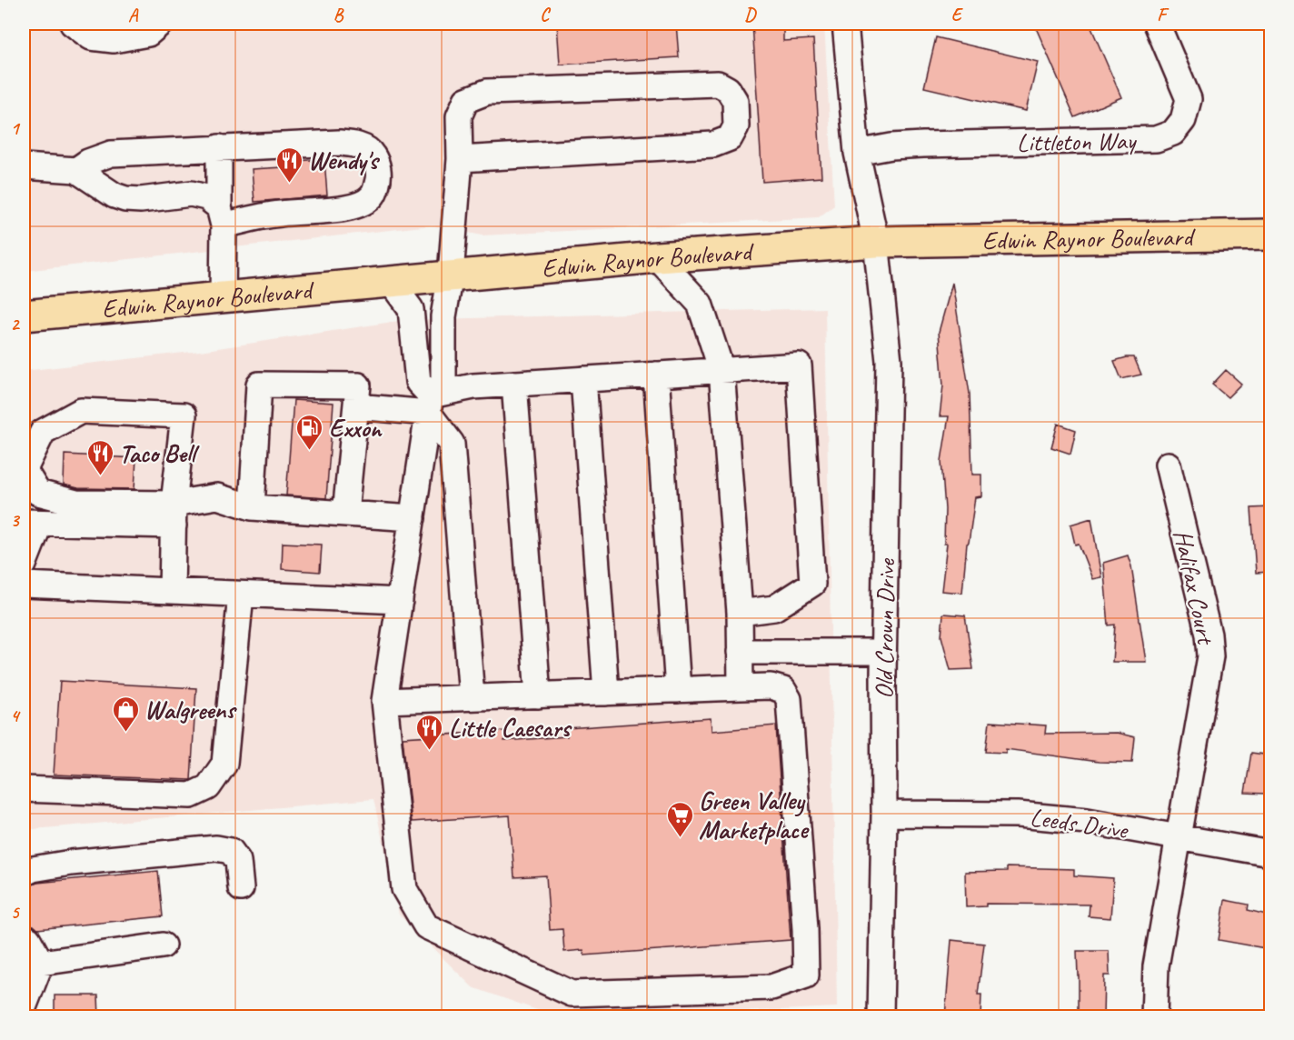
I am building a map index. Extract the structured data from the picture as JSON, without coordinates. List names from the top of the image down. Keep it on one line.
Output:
{"streets":{"main road":["Edwin Raynor Boulevard"],"street":["Littleton Way","Halifax Court","Old Crown Drive","Leeds Drive"]},"crossings":[["Edwin Raynor Boulevard","Old Crown Drive"],["Halifax Court","Leeds Drive"],["Old Crown Drive","Leeds Drive"]],"places":{"restaurant":["Wendy's","Taco Bell","Little Caesars"],"fuel station":["Exxon"],"shop":["Walgreens"],"supermarket":["Green Valley Marketplace"]},"grid":{"columns":["A","B","C","D","E","F"],"rows":["1","2","3","4","5"]}}
